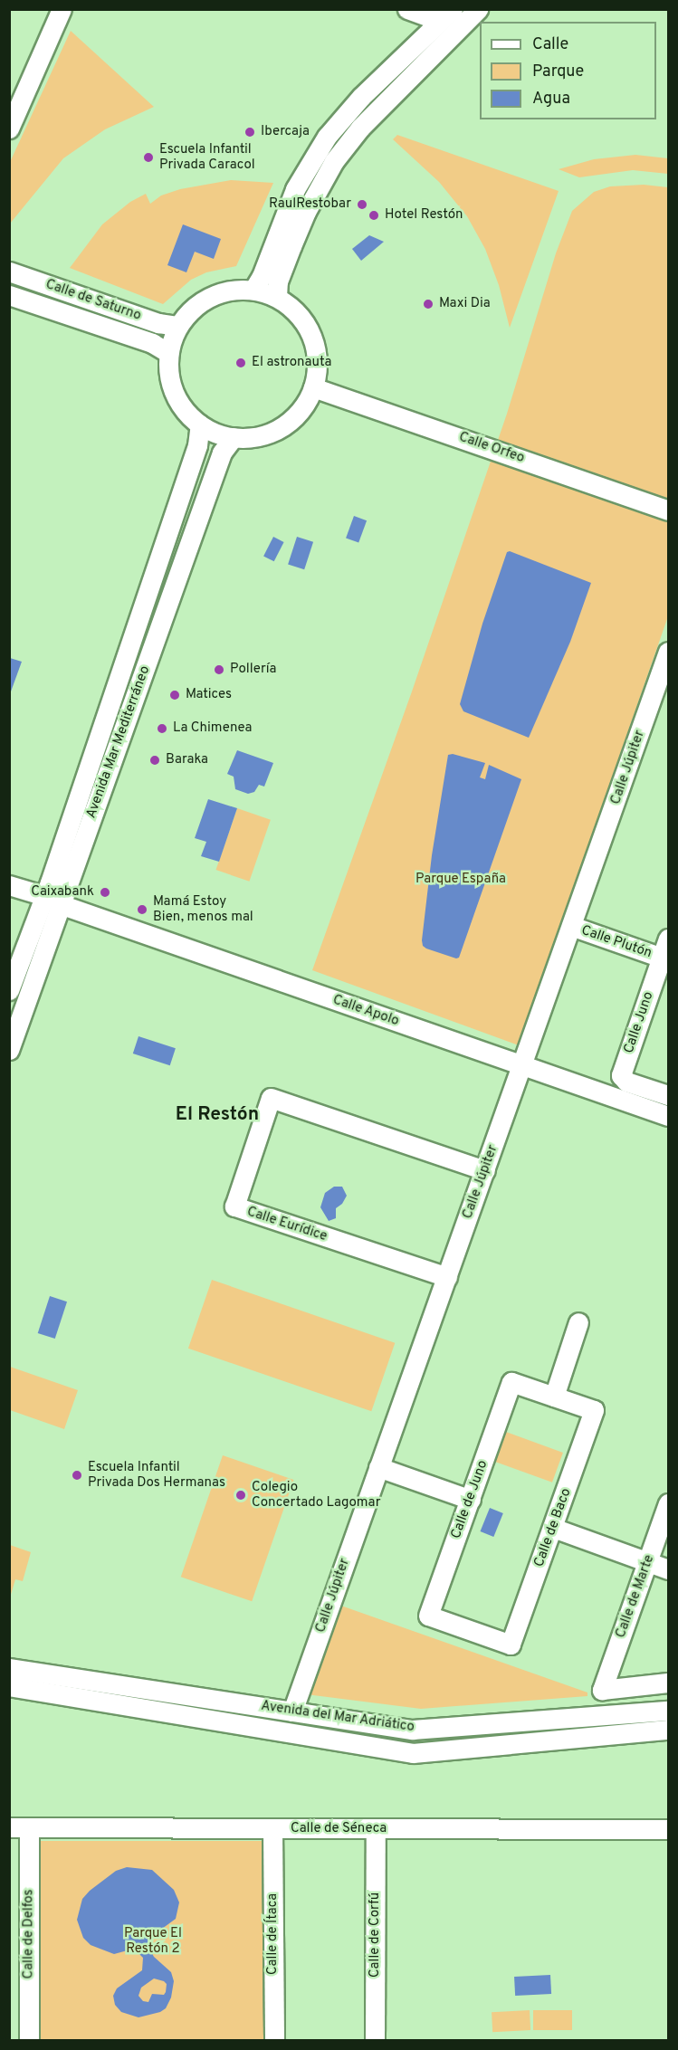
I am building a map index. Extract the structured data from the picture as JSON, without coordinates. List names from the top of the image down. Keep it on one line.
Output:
{"streets":{"street":["Calle de Saturno","Calle Orfeo","Avenida Mar Mediterráneo","Calle Júpiter","Calle Plutón","Calle Apolo","Calle Juno","Calle Eurídice","Calle de Juno","Calle de Baco","Calle de Marte","Avenida del Mar Adriático","Calle de Séneca","Calle de Delfos","Calle de Ítaca","Calle de Corfú"]},"crossings":[["Calle de Saturno","Calle Orfeo"],["Calle de Saturno","Avenida Mar Mediterráneo"],["Calle Orfeo","Avenida Mar Mediterráneo"],["Avenida Mar Mediterráneo","Calle Apolo"],["Calle Júpiter","Calle Plutón"],["Calle Júpiter","Calle Apolo"],["Calle Júpiter","Calle Eurídice"],["Calle Júpiter","Avenida del Mar Adriático"],["Calle Plutón","Calle Juno"],["Calle de Juno","Calle de Baco"],["Calle de Séneca","Calle de Delfos"],["Calle de Séneca","Calle de Ítaca"],["Calle de Séneca","Calle de Corfú"]],"districts":["El Restón"],"parks":["Parque España","Parque El Restón 2"],"places":["Ibercaja","Escuela Infantil Privada Caracol","RaulRestobar","Hotel Restón","Maxi Dia","El astronauta","Pollería","Matices","La Chimenea","Baraka","Caixabank","Mamá Estoy Bien, menos mal","Escuela Infantil Privada Dos Hermanas","Colegio Concertado Lagomar"],"legend":["Calle","Parque","Agua"]}
